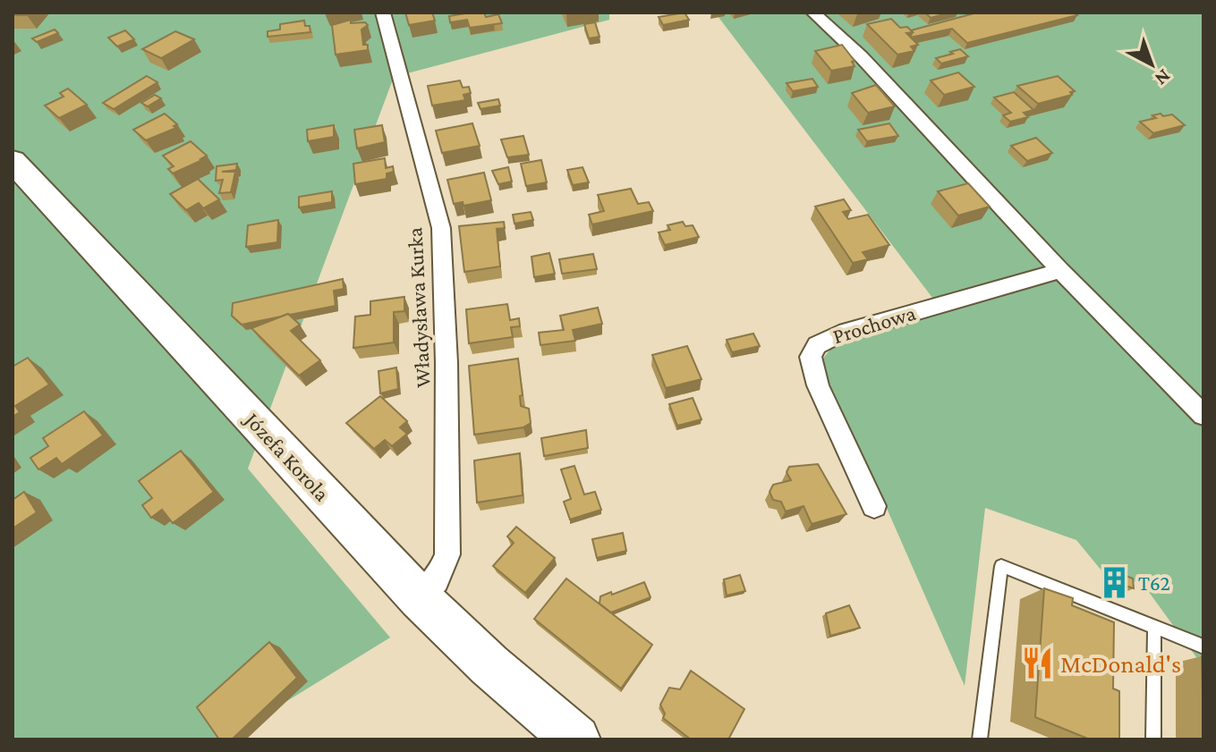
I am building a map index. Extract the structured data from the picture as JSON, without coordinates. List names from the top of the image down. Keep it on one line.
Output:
{"streets":{"highway":["Józefa Korola"],"street":["Władysława Kurka","Prochowa"]},"crossings":[["Władysława Kurka","Józefa Korola"]],"places":{"building":["T62"],"restaurant":["McDonald's"]},"north":"bottom right"}
